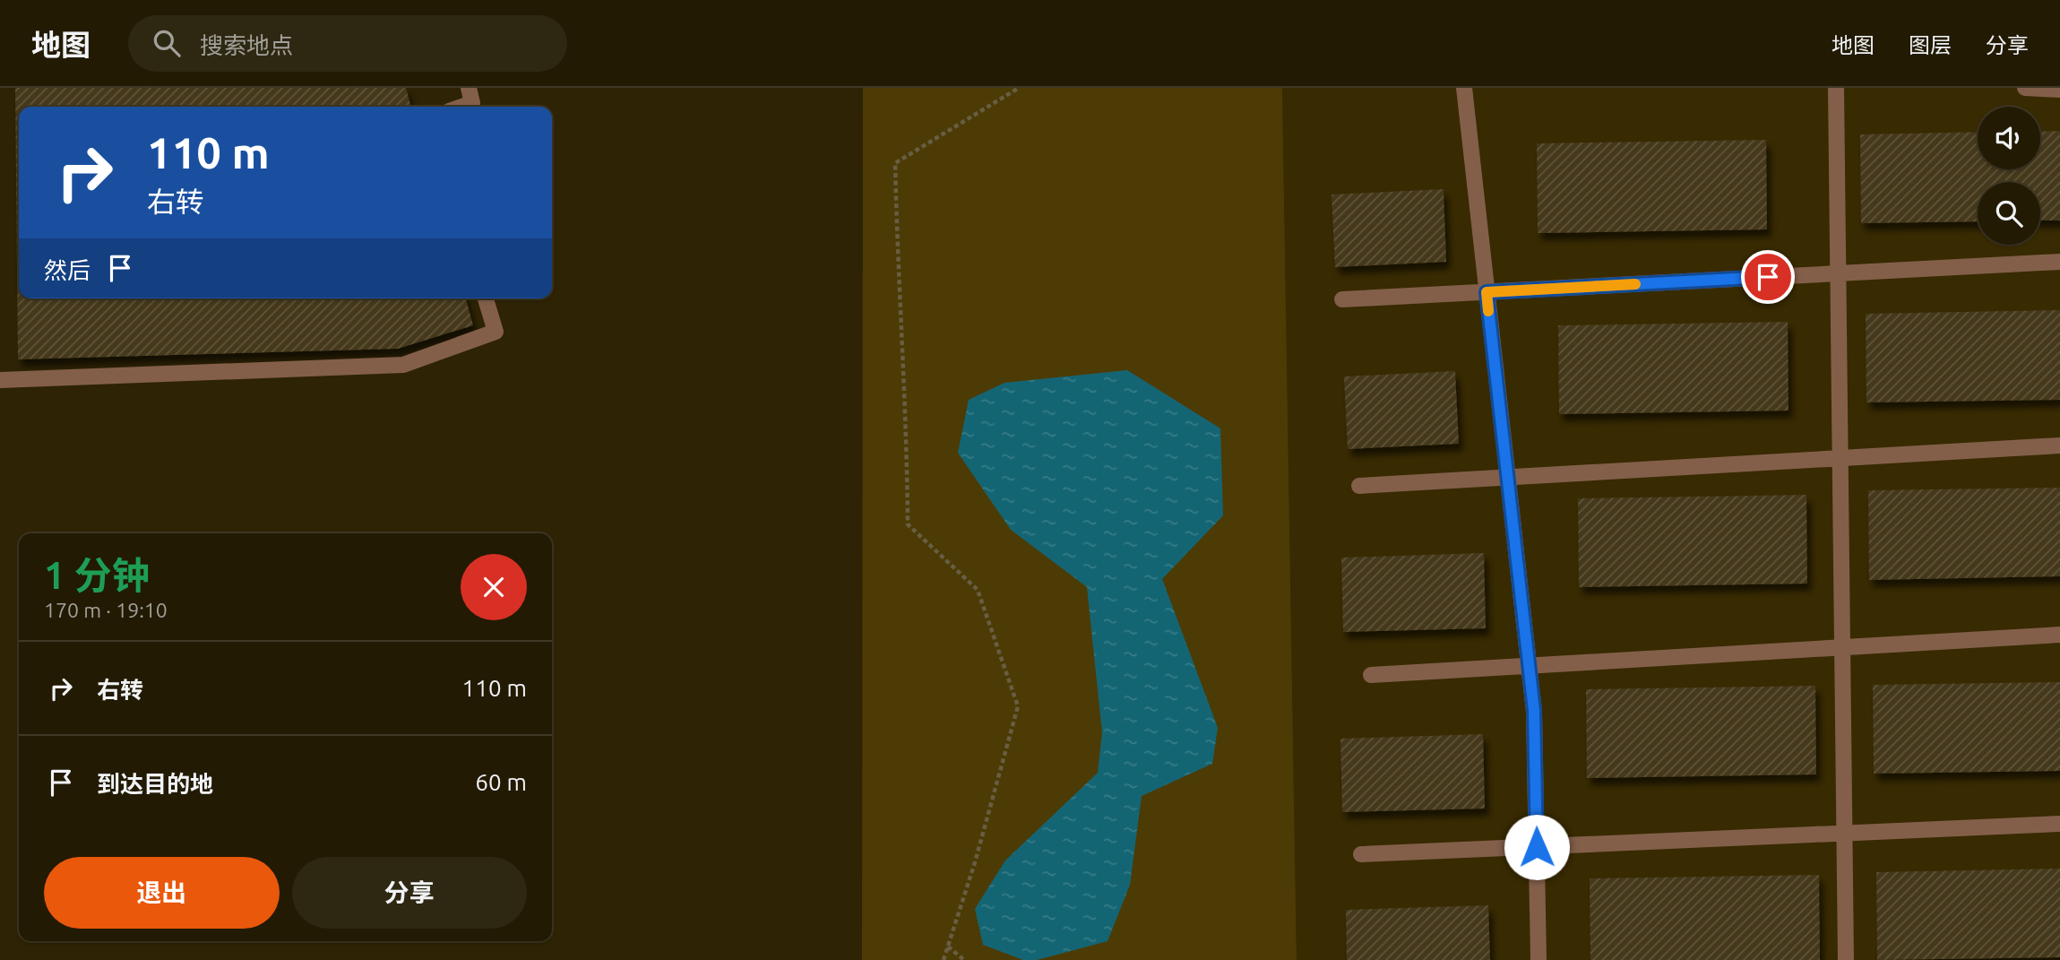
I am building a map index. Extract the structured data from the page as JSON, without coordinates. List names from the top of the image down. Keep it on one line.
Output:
{"page":{"header":"地图","search":"搜索地点","nav":["地图","图层","分享"],"turn":["110 m","右转"],"then":"然后","heading":["1 分钟","170 m · 19:10"],"list":[{"name":"右转","value":"110 m"},{"name":"到达目的地","value":"60 m"}],"buttons":["退出","分享"]}}
